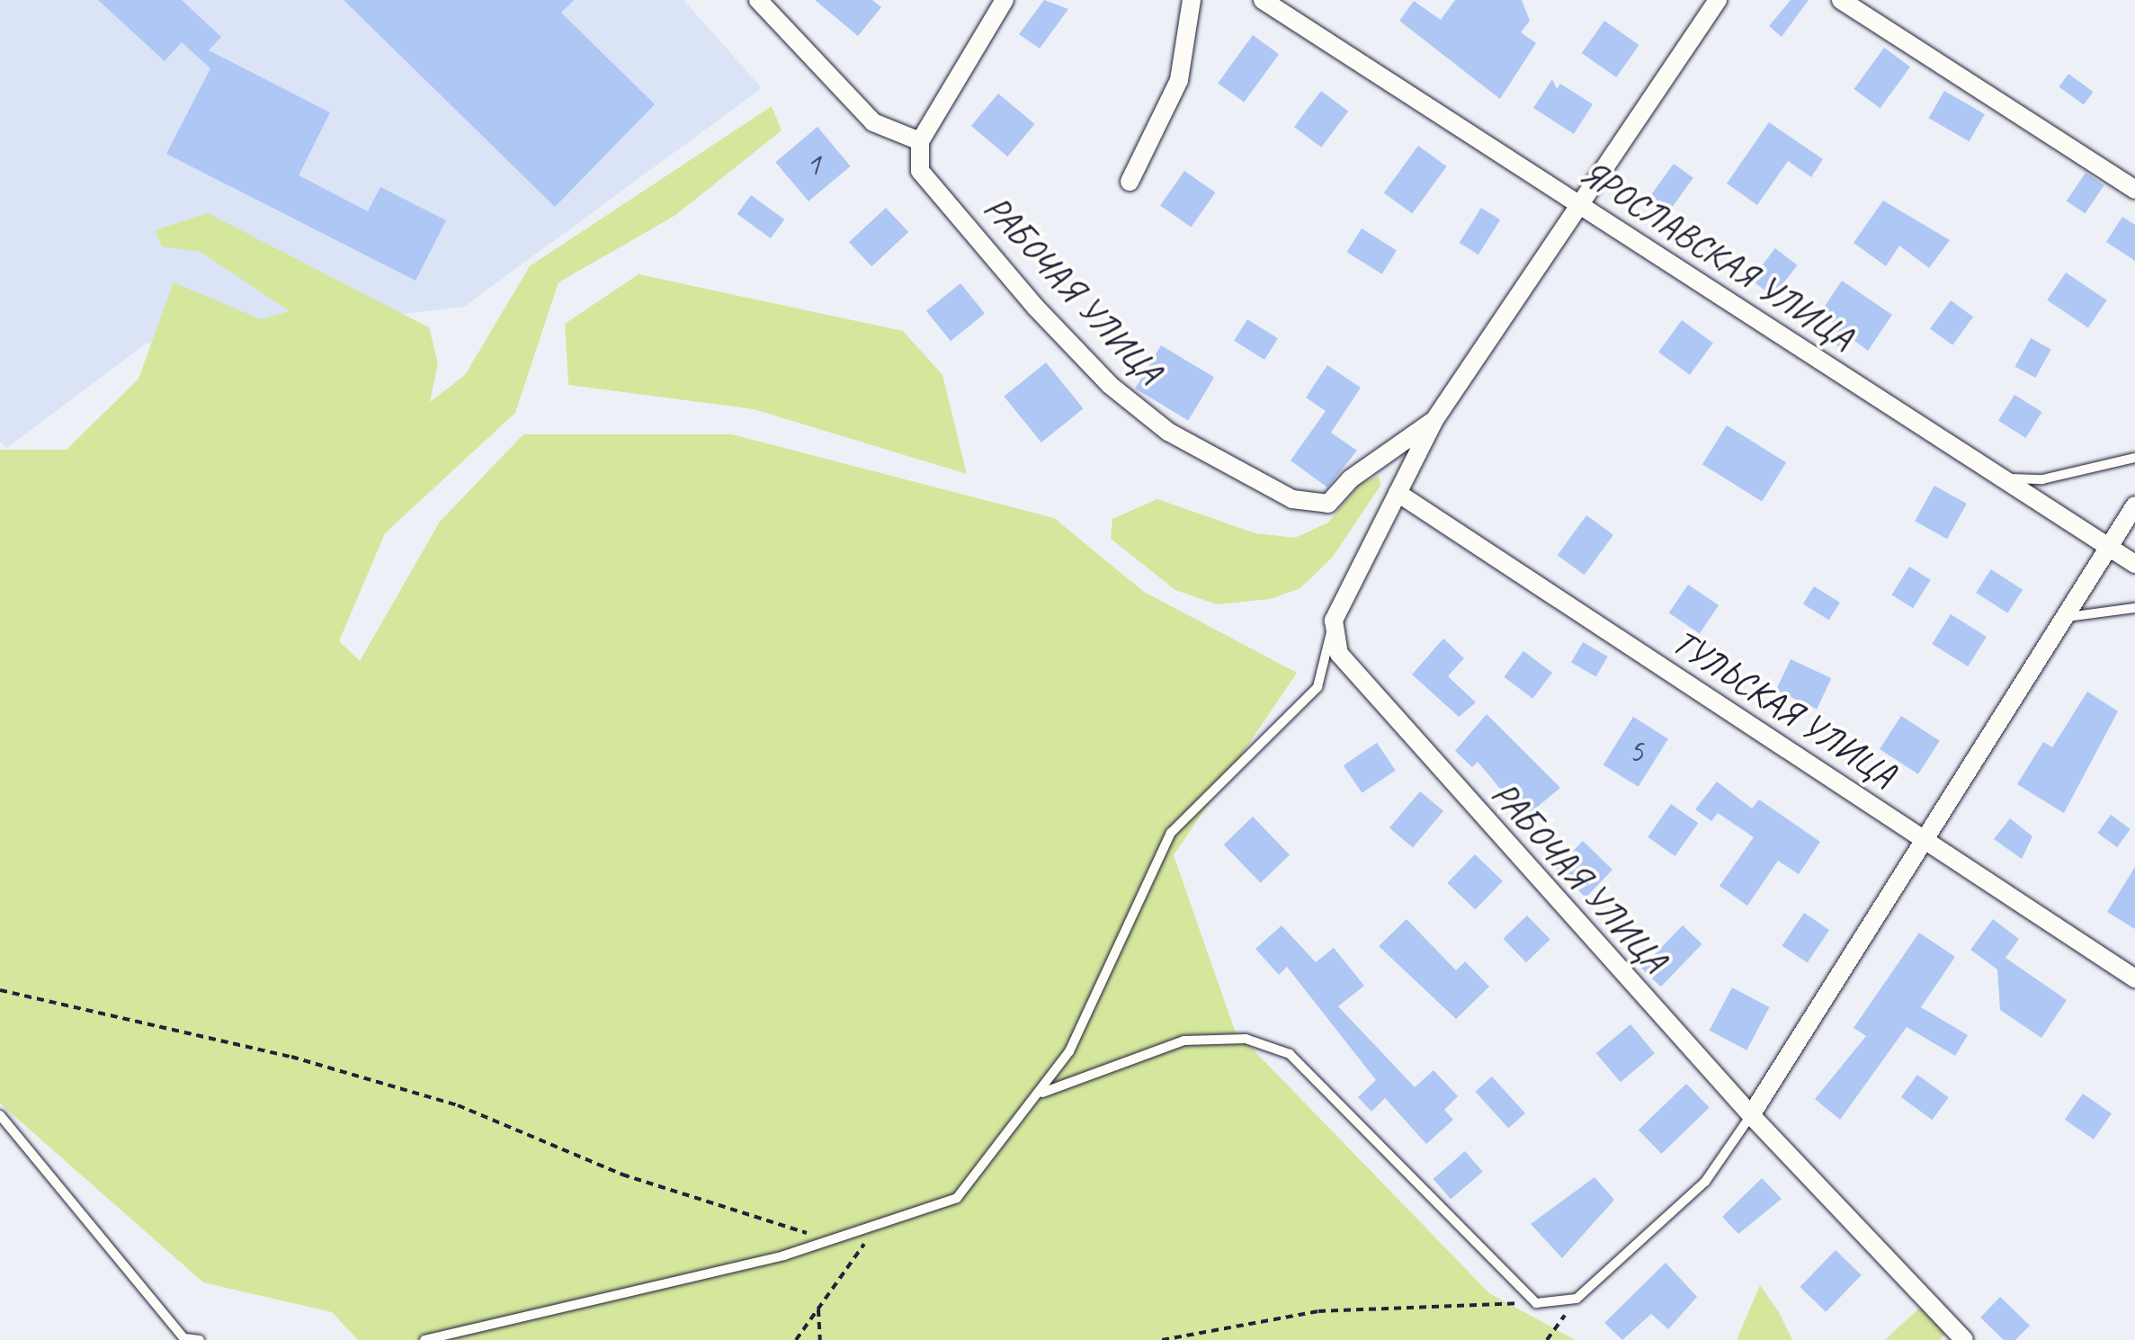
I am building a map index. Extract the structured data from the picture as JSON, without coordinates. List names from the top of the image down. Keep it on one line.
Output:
{"streets":{"street":["ЯРОСЛАВСКАЯ УЛИЦА","РАБОЧАЯ УЛИЦА","ТУЛЬСКАЯ УЛИЦА"]},"house_numbers":["1","5"]}
